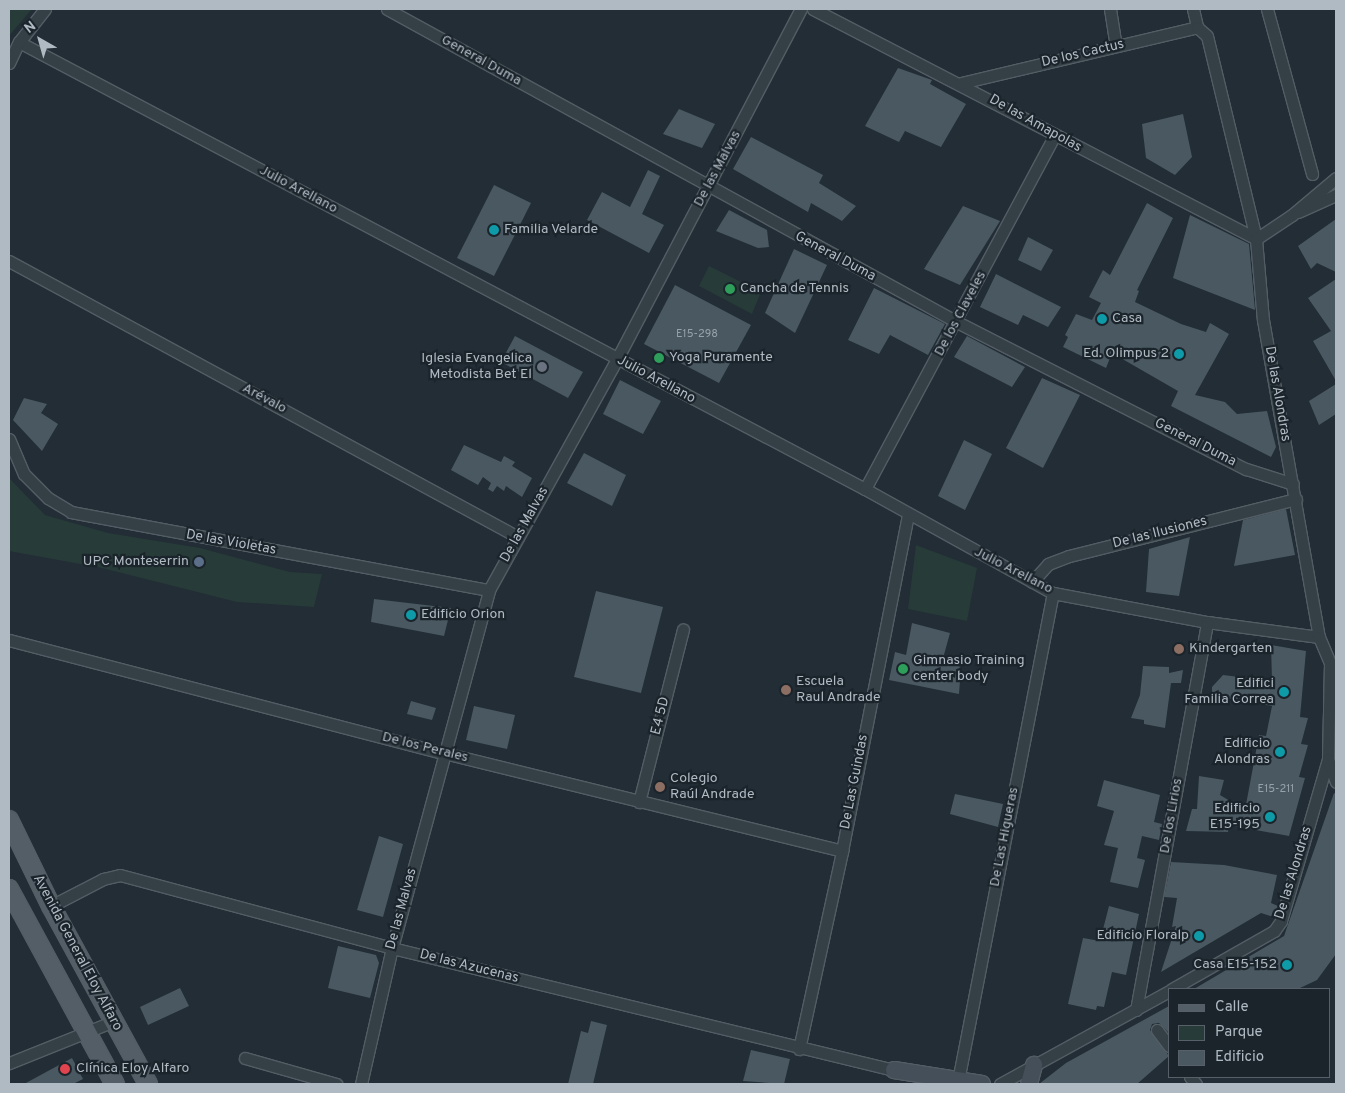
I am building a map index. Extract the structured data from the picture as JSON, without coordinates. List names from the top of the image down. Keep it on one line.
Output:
{"streets":{"main road":["Avenida General Eloy Alfaro"],"street":["De los Cactus","General Duma","De las Amapolas","De las Malvas","Julio Arellano","De los Claveles","De las Alondras","Arévalo","De las Ilusiones","De las Violetas","E4 5D","De los Perales","De Las Guindas","De los Lirios","De Las Higueras","De las Azucenas"]},"crossings":[["De los Cactus","De las Amapolas"],["De los Cactus","De las Alondras"],["General Duma","De las Malvas"],["General Duma","De los Claveles"],["General Duma","De las Alondras"],["De las Amapolas","De los Claveles"],["De las Amapolas","De las Alondras"],["De las Malvas","Julio Arellano"],["De las Malvas","Arévalo"],["De las Malvas","De las Violetas"],["De las Malvas","De los Perales"],["De las Malvas","De las Azucenas"],["Julio Arellano","De los Claveles"],["Julio Arellano","De las Alondras"],["Julio Arellano","De las Ilusiones"],["Julio Arellano","De Las Guindas"],["Julio Arellano","De los Lirios"],["Julio Arellano","De Las Higueras"],["De las Alondras","De las Ilusiones"],["E4 5D","De los Perales"],["De los Perales","De Las Guindas"],["De Las Guindas","De las Azucenas"],["De Las Higueras","De las Azucenas"],["Avenida General Eloy Alfaro","De las Azucenas"]],"places":["Familia Velarde","Cancha de Tennis","Casa","Ed. Olimpus 2","Yoga Puramente","Iglesia Evangelica Metodista Bet El","UPC Monteserrin","Edificio Orion","Kindergarten","Gimnasio Training center body","Escuela Raul Andrade","Edifici Familia Correa","Edificio Alondras","Colegio Raúl Andrade","Edificio E15-195","Edificio Floralp","Casa E15-152","Clínica Eloy Alfaro"],"house_numbers":["E15-298","E15-211"],"legend":["Calle","Parque","Edificio"],"north":"top left"}
